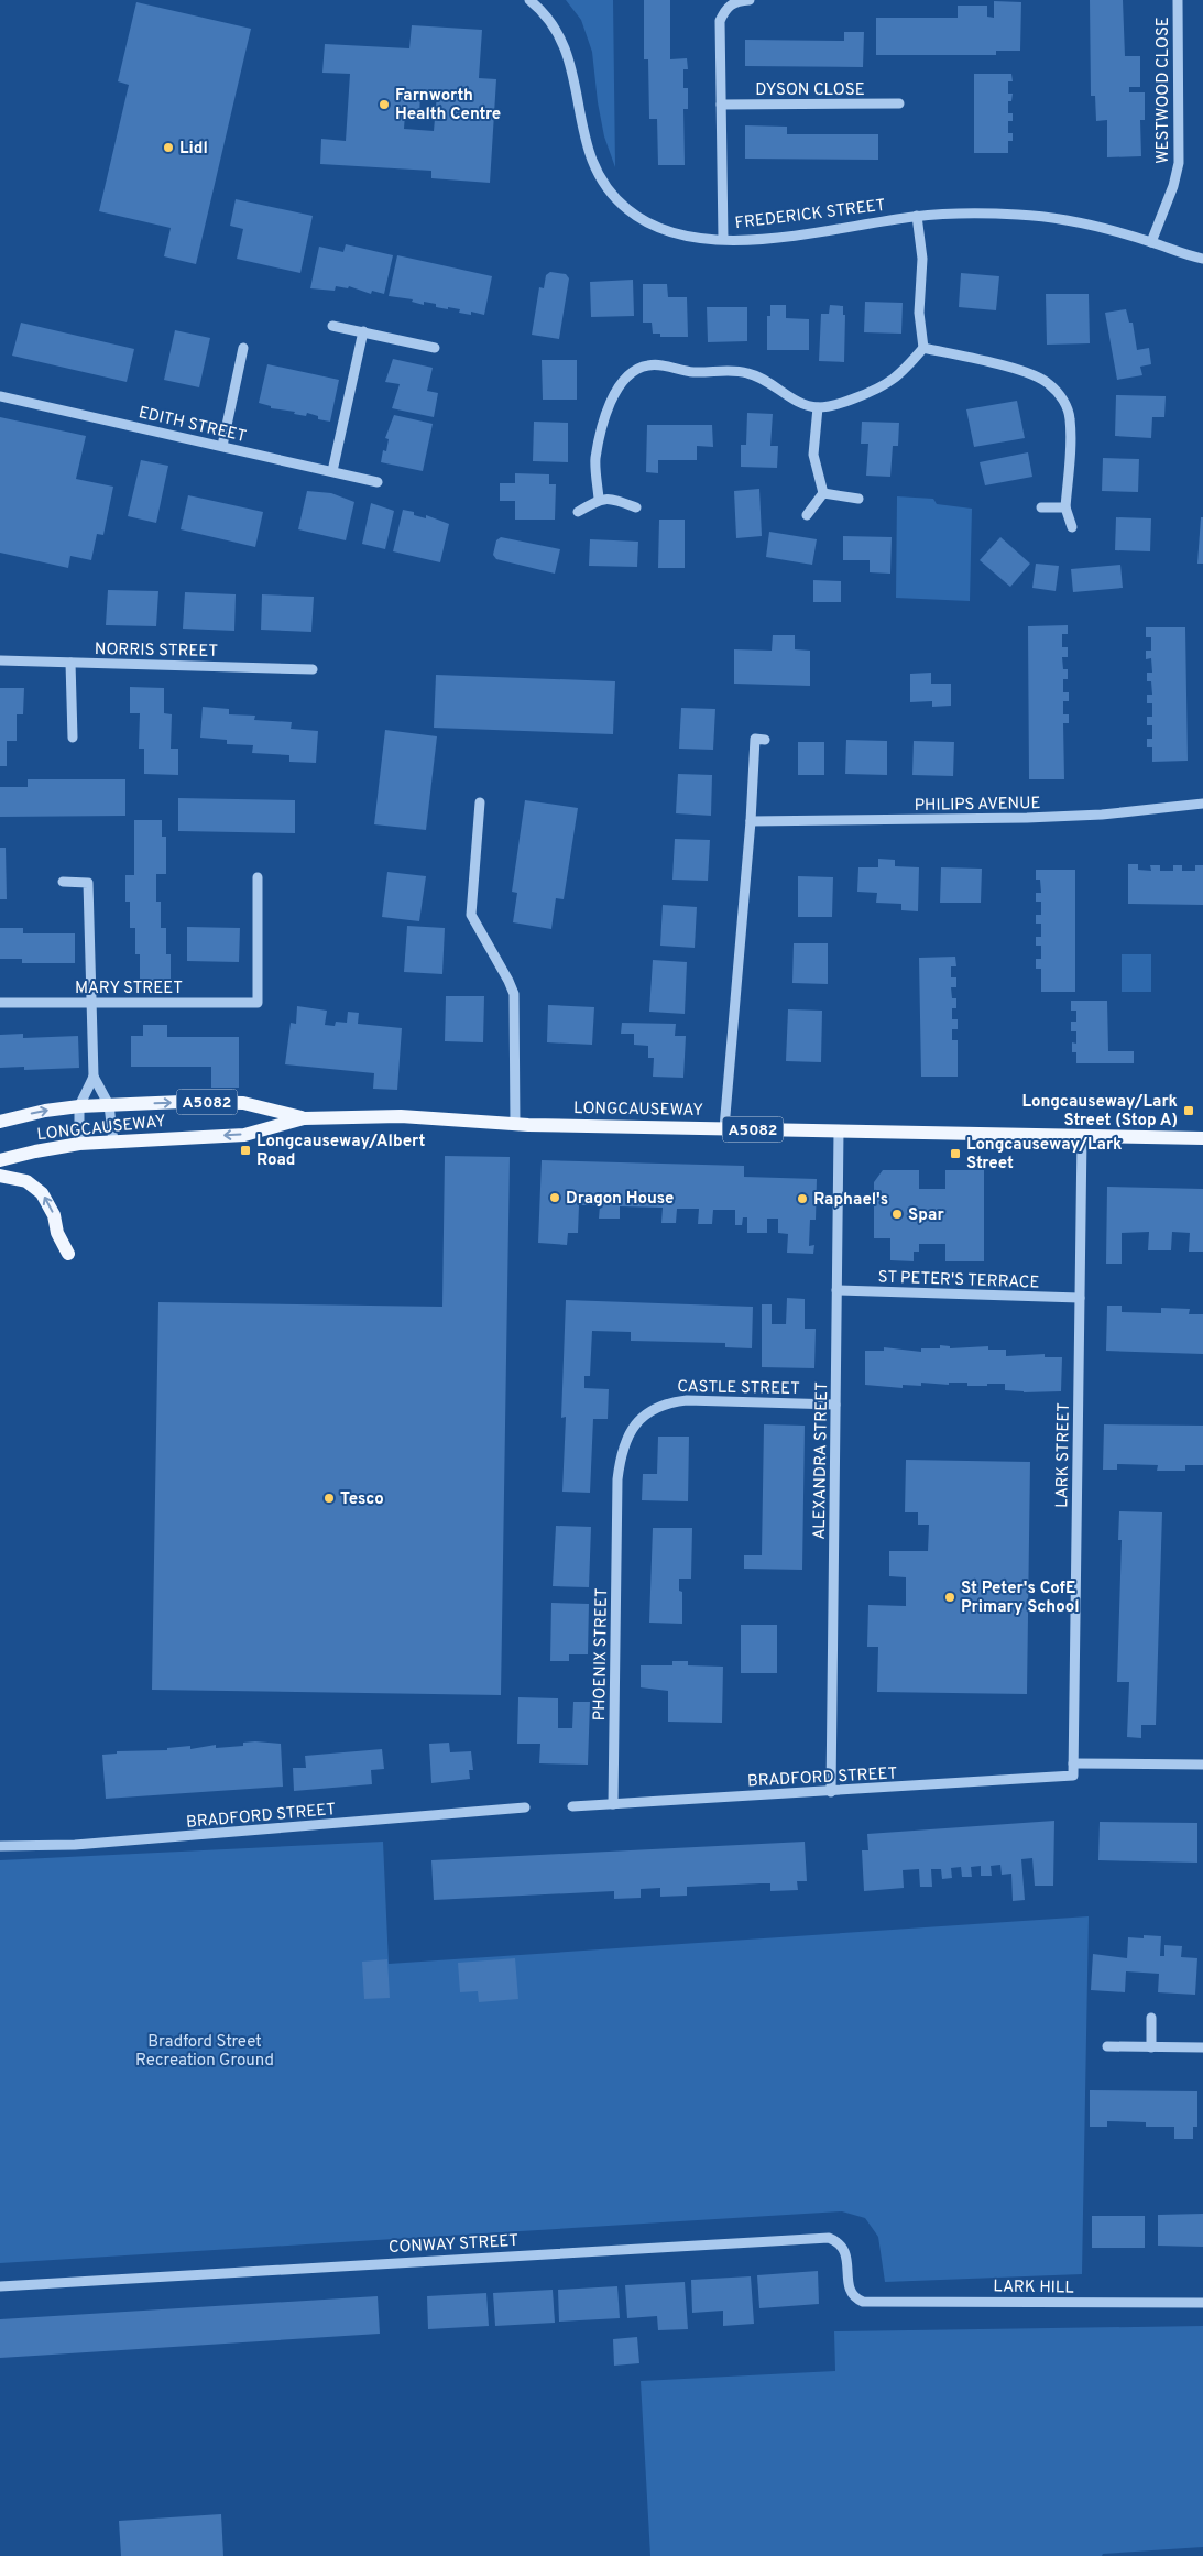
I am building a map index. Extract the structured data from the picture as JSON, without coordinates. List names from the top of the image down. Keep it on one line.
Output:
{"streets":{"main road":["A5082","LONGCAUSEWAY"],"street":["DYSON CLOSE","WESTWOOD CLOSE","FREDERICK STREET","EDITH STREET","NORRIS STREET","PHILIPS AVENUE","MARY STREET","ST PETER'S TERRACE","CASTLE STREET","LARK STREET","ALEXANDRA STREET","PHOENIX STREET","BRADFORD STREET","CONWAY STREET","LARK HILL"]},"crossings":[["WESTWOOD CLOSE","FREDERICK STREET"],["LONGCAUSEWAY","LARK STREET"],["LONGCAUSEWAY","ALEXANDRA STREET"],["ST PETER'S TERRACE","LARK STREET"],["ST PETER'S TERRACE","ALEXANDRA STREET"],["CASTLE STREET","ALEXANDRA STREET"],["CASTLE STREET","PHOENIX STREET"],["LARK STREET","BRADFORD STREET"],["ALEXANDRA STREET","BRADFORD STREET"],["PHOENIX STREET","BRADFORD STREET"],["CONWAY STREET","LARK HILL"]],"parks":["Bradford Street Recreation Ground"],"places":{"other":["Farnworth Health Centre","Lidl","Dragon House","Raphael's","Spar","Tesco","St Peter's CofE Primary School"],"transit":["Longcauseway/Lark Street (Stop A)","Longcauseway/Albert Road","Longcauseway/Lark Street"]}}
